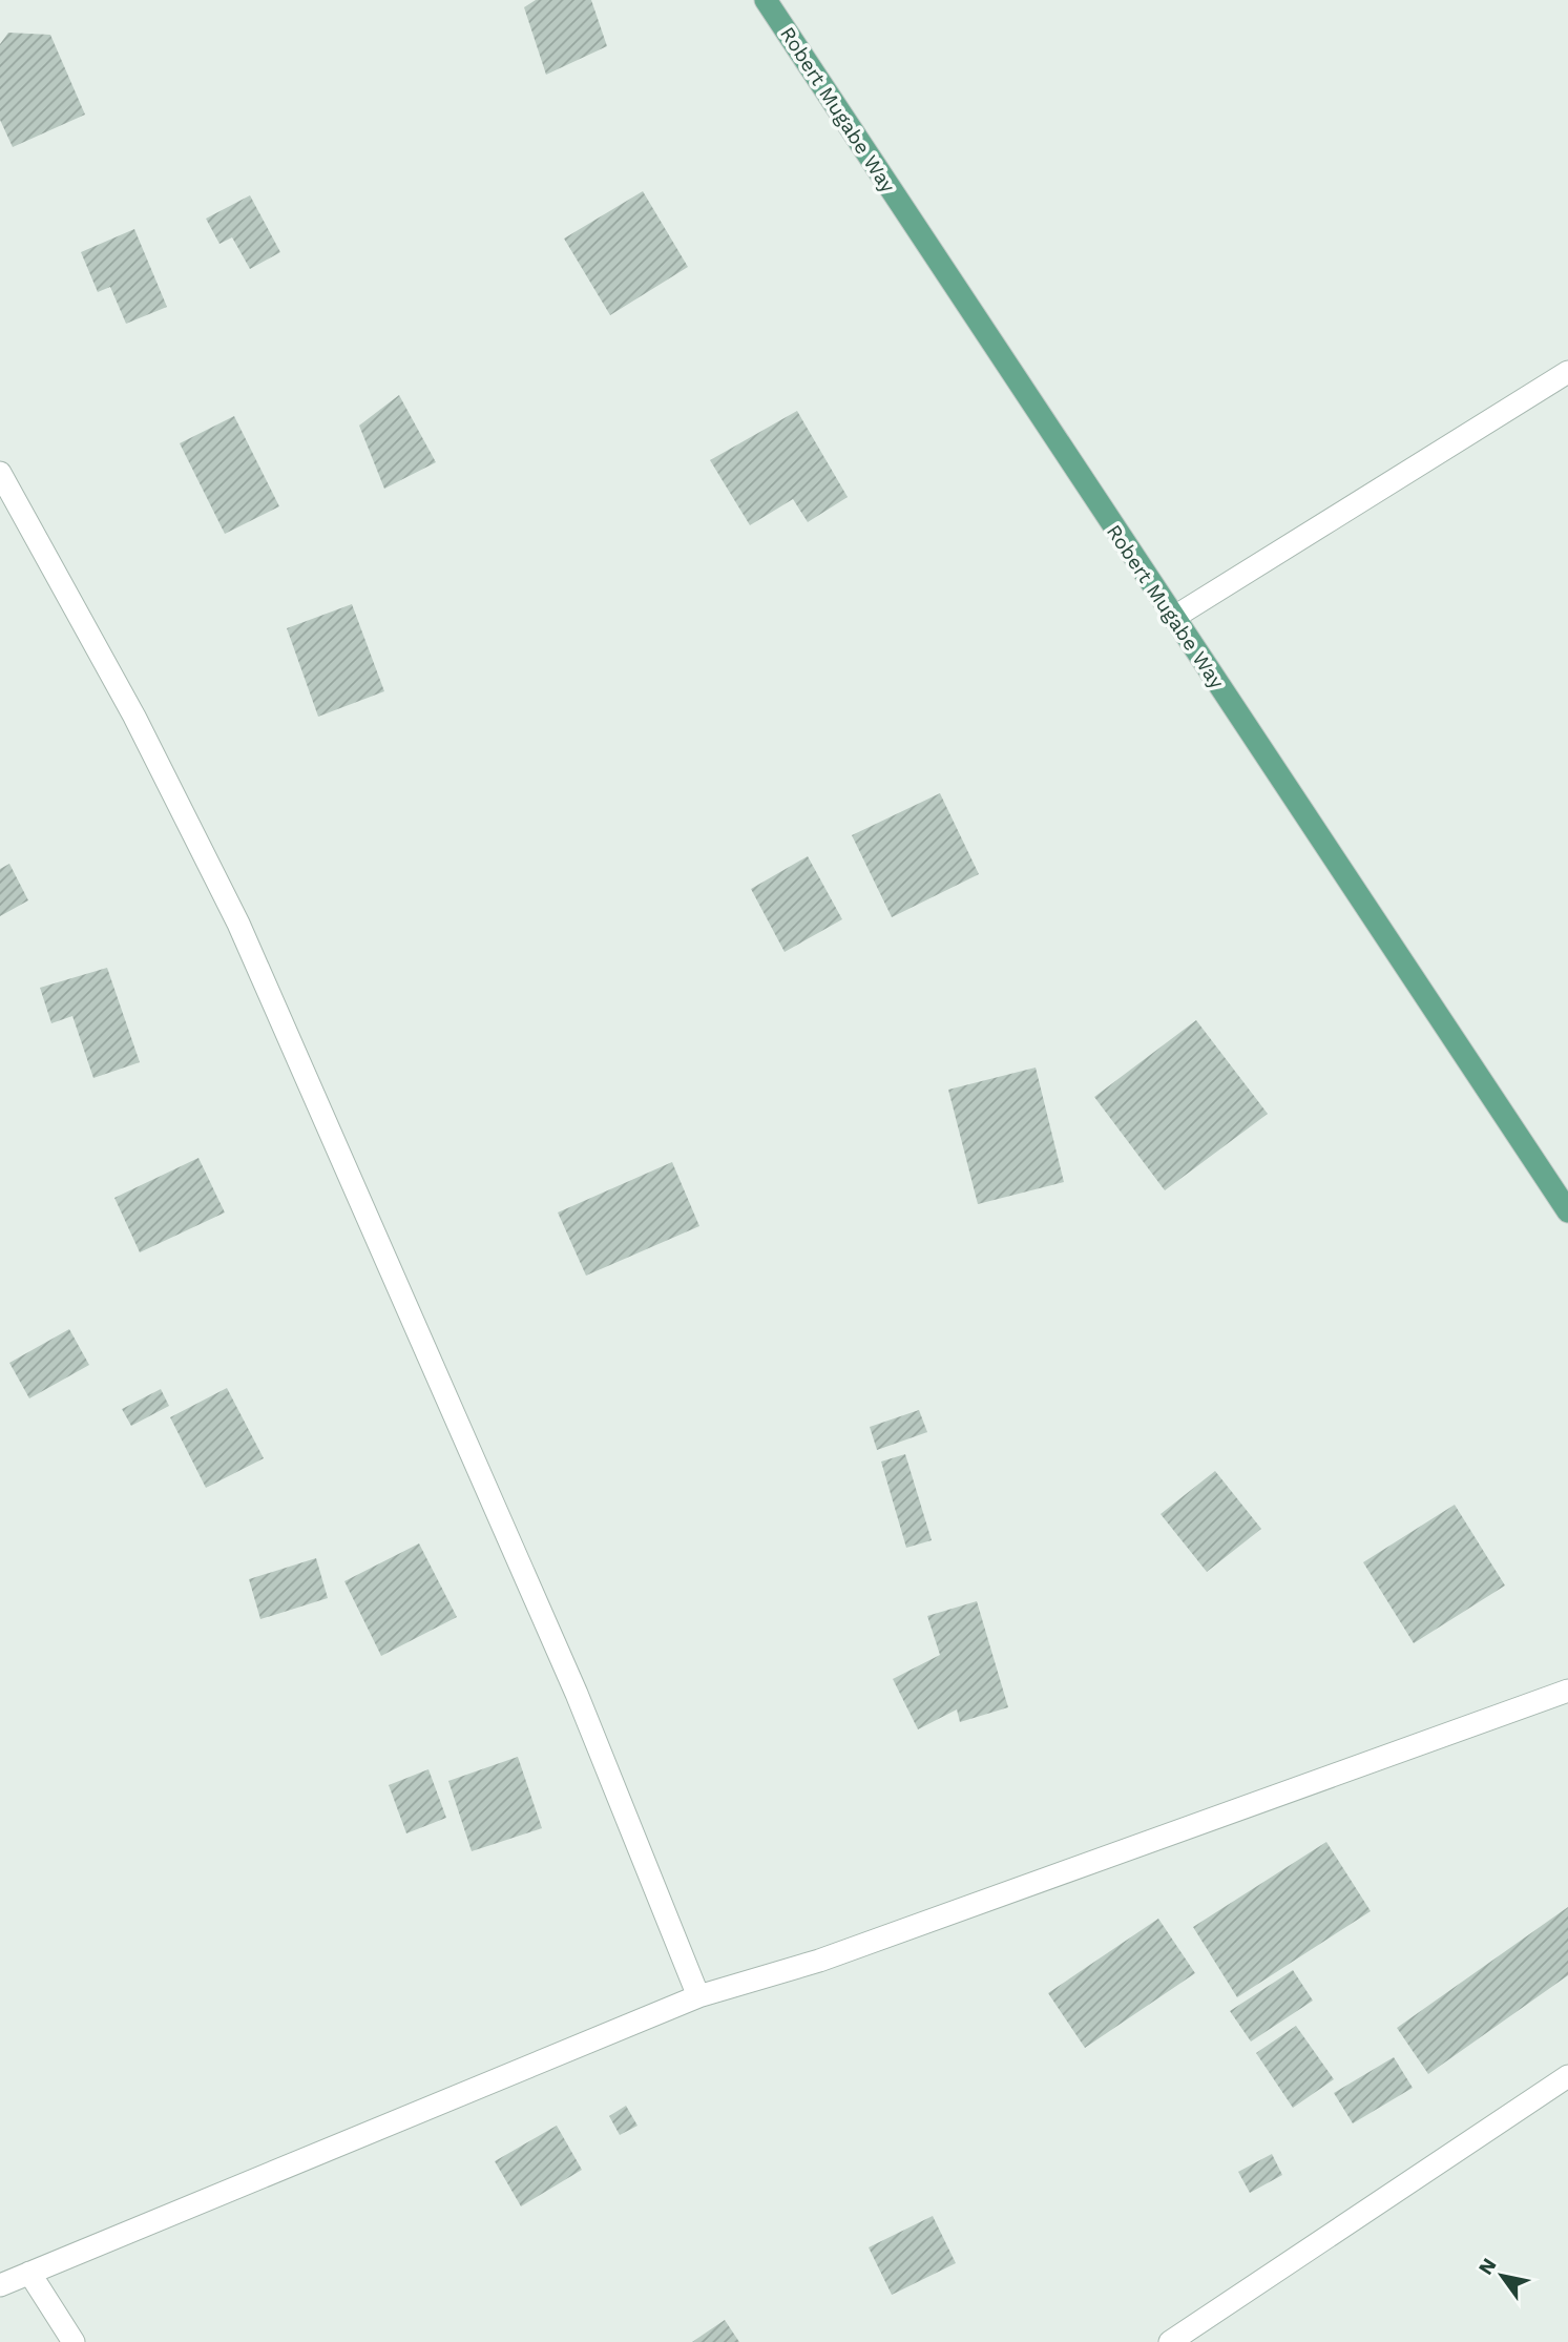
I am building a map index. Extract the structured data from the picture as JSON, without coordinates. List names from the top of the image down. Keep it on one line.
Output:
{"streets":{"main road":["Robert Mugabe Way"]},"north":"top left"}
